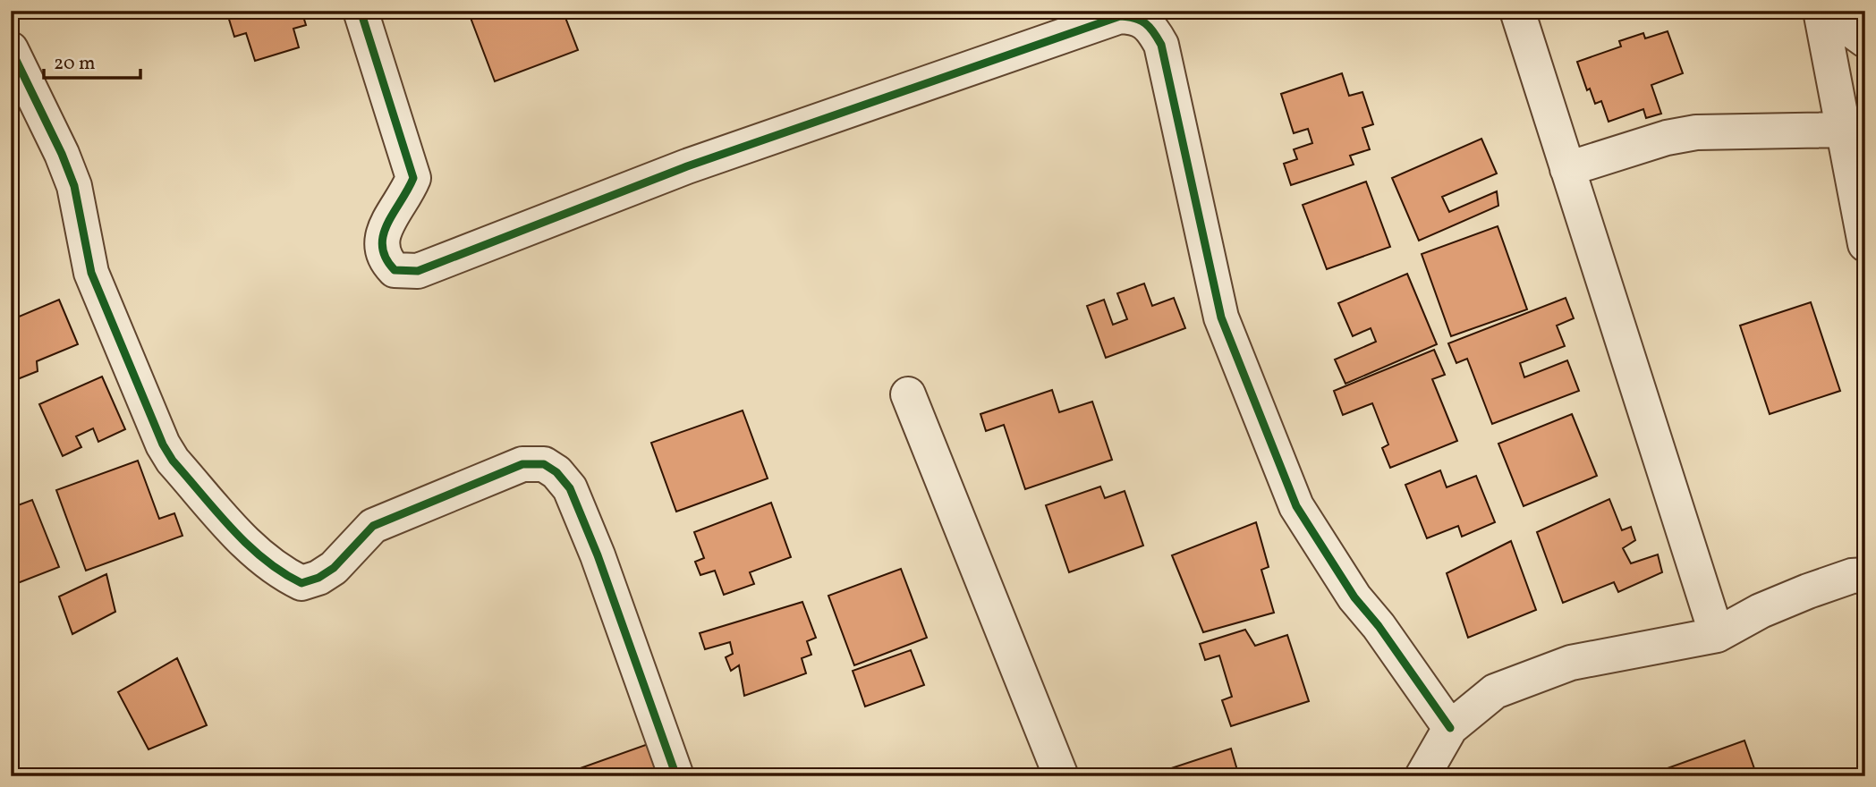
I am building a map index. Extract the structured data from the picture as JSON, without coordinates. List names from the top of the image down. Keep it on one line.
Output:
{"scale_bar":"20 m"}
